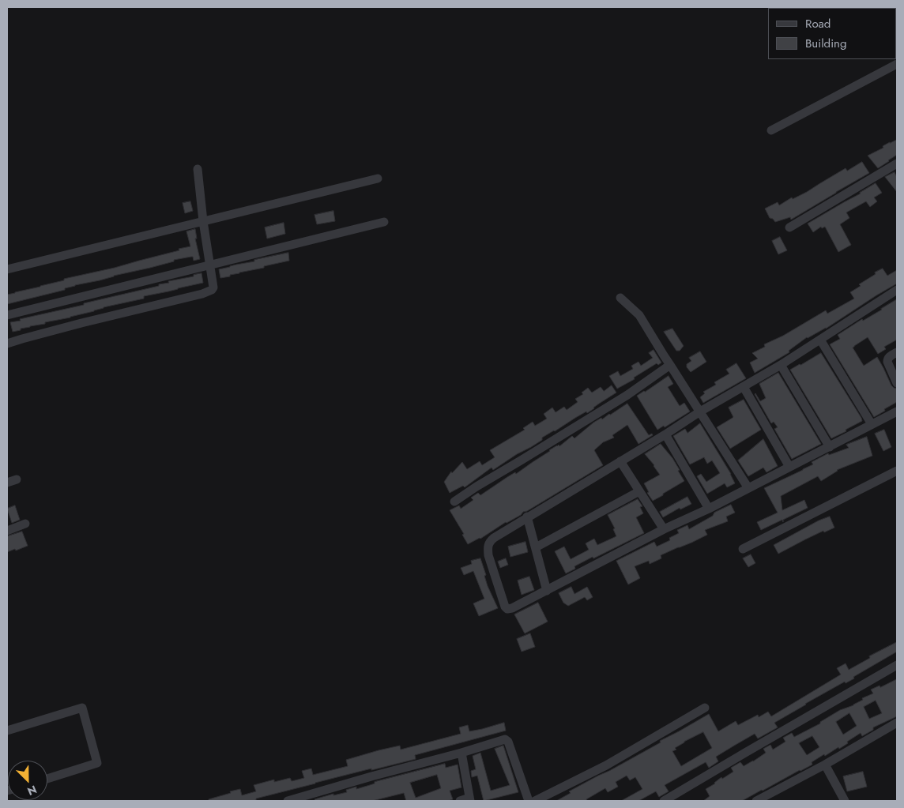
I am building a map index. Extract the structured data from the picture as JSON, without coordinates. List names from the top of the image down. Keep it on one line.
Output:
{"legend":["Road","Building"],"north":"bottom right"}
